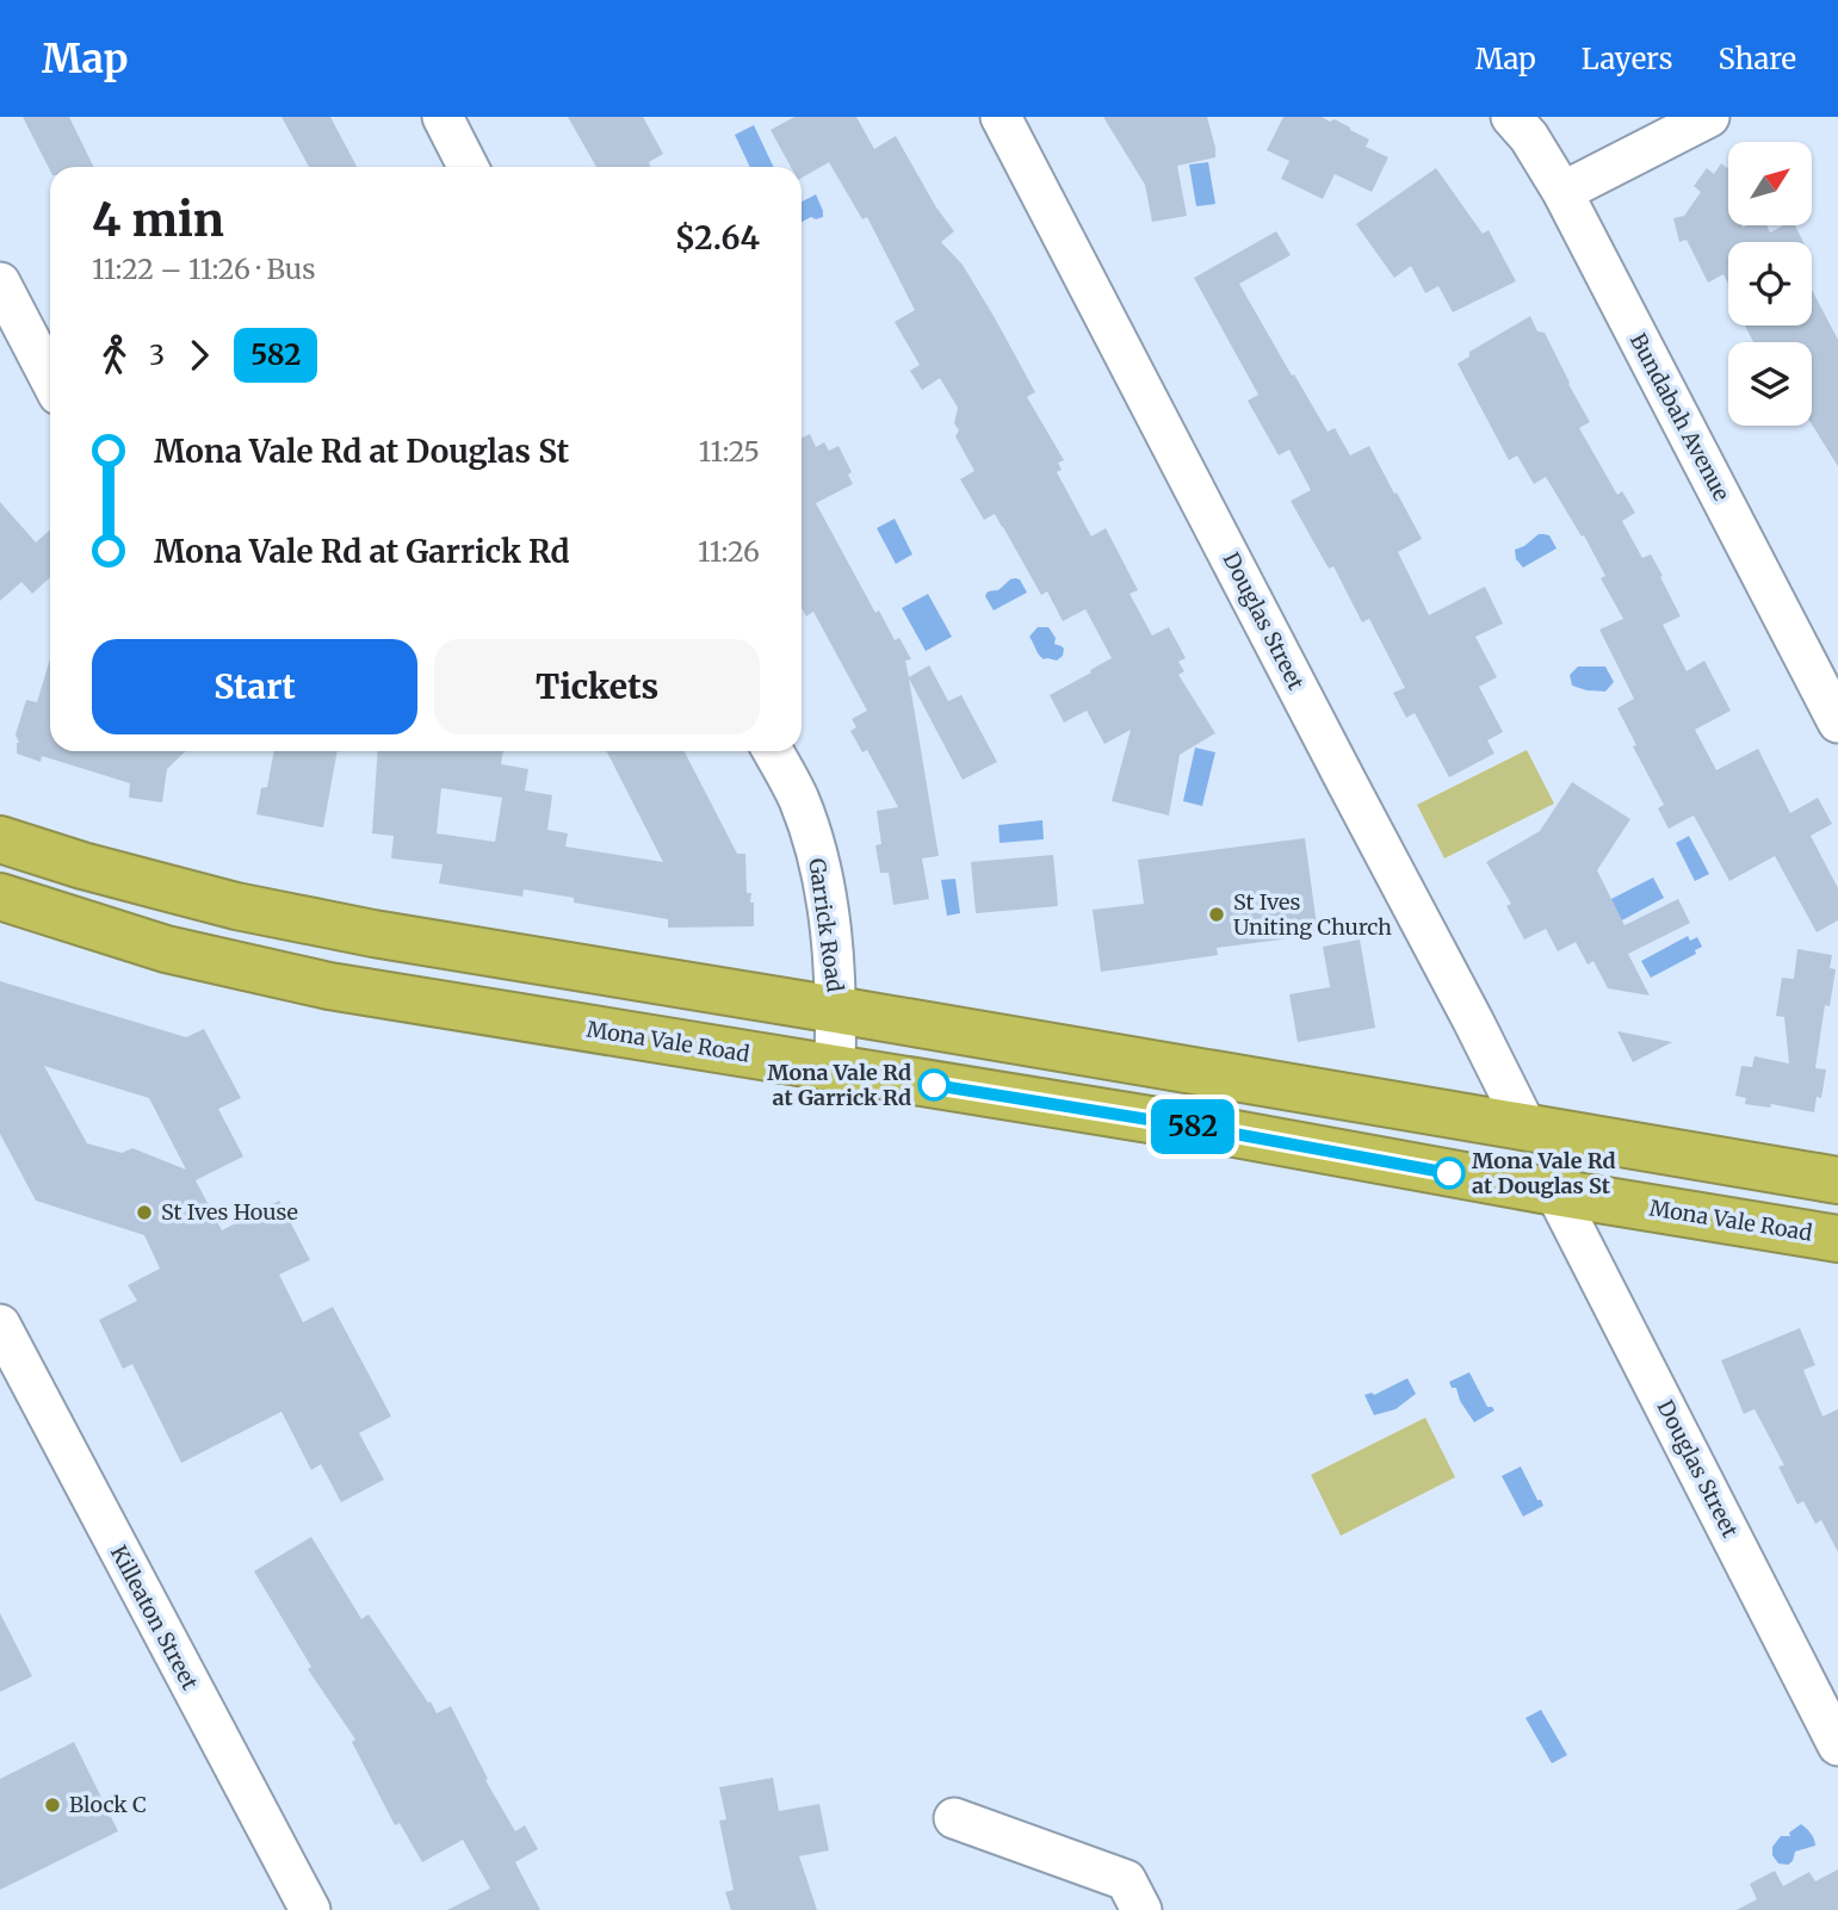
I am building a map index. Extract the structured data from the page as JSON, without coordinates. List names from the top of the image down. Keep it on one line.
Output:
{"streets":{"highway":["Mona Vale Road"],"street":["Bundabah Avenue","Douglas Street","Garrick Road","Killeaton Street"]},"crossings":[["Douglas Street","Mona Vale Road"],["Garrick Road","Mona Vale Road"]],"places":["St Ives Uniting Church","Mona Vale Rd at Garrick Rd","Mona Vale Rd at Douglas St","St Ives House","Block C"],"lines":["bus line 582"],"north":"top right","page":{"header":"Map","nav":["Map","Layers","Share"],"on_map":"582","heading":["4 min","11:22 – 11:26 · Bus","$2.64"],"legs":["3","582"],"list":[{"name":"Mona Vale Rd at Douglas St","value":"11:25"},{"name":"Mona Vale Rd at Garrick Rd","value":"11:26"}],"buttons":["Start","Tickets"]}}
